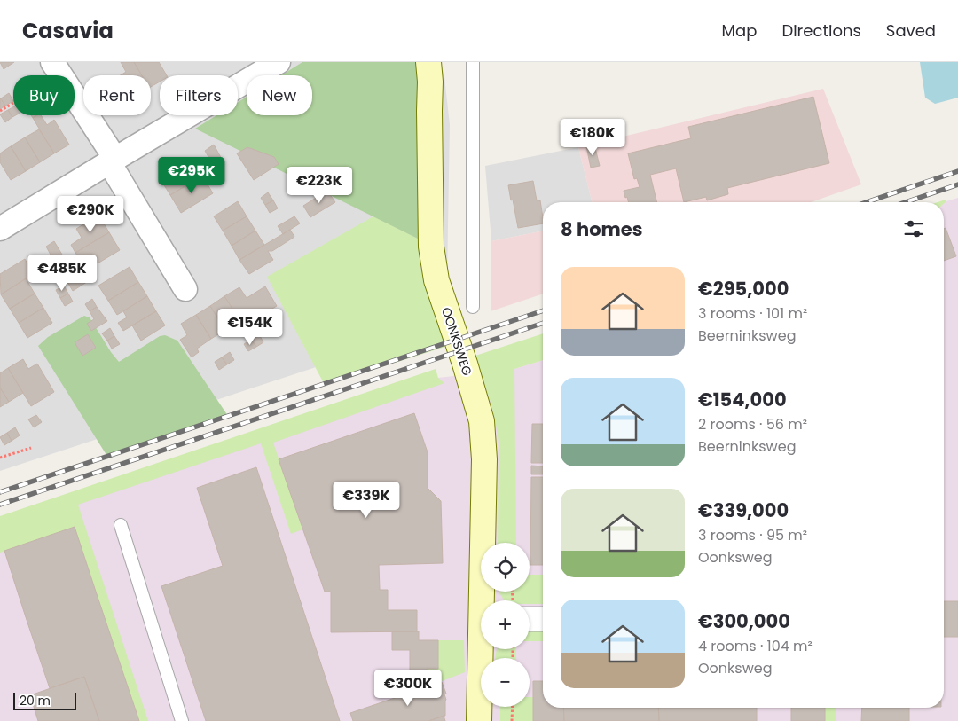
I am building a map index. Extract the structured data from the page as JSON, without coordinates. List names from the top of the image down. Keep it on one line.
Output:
{"streets":{"main road":["OONKSWEG"]},"scale_bar":"20 m","page":{"header":"Casavia","nav":["Map","Directions","Saved"],"chip":["Buy","Rent","Filters","New"],"price":["€180K","€295K","€223K","€290K","€485K","€154K","€339K","€300K"],"heading":"8 homes","list":[{"name":"€295,000","note":"3 rooms · 101 m² · Beerninksweg"},{"name":"€154,000","note":"2 rooms · 56 m² · Beerninksweg"},{"name":"€339,000","note":"3 rooms · 95 m² · Oonksweg"},{"name":"€300,000","note":"4 rooms · 104 m² · Oonksweg"}],"map_buttons":["+","−"],"scale":"20 m"}}
